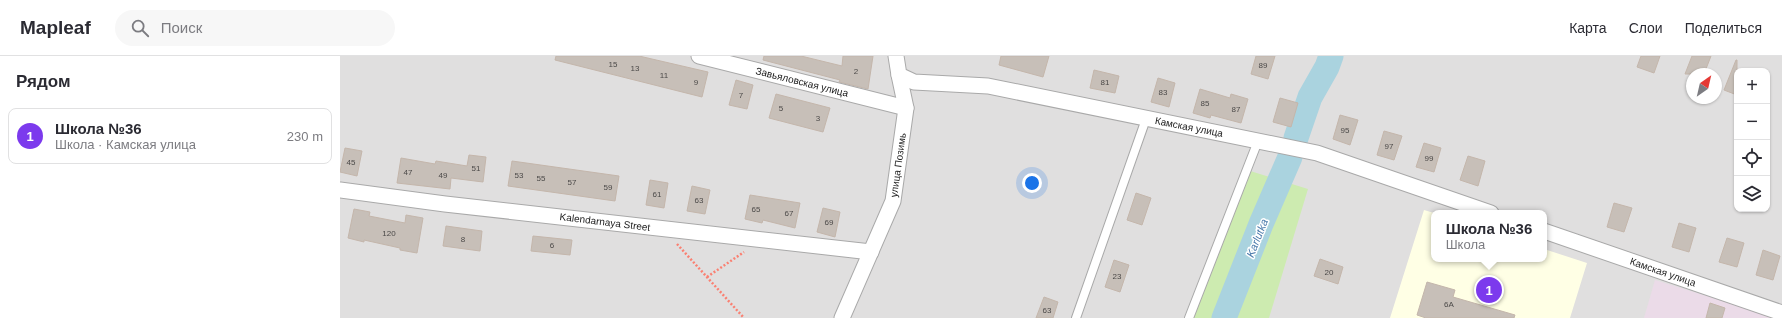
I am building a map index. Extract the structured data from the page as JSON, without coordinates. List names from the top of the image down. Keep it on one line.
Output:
{"streets":{"street":["Завьяловская улица","Камская улица","улица Позимь","Kalendarnaya Street"]},"crossings":[["Завьяловская улица","улица Позимь"],["Камская улица","улица Позимь"],["улица Позимь","Kalendarnaya Street"]],"water":["Karlutka"],"house_numbers":["15","89","13","2","11","9","81","83","7","85","5","87","3","95","97","99","45","51","47","49","53","55","57","59","61","63","65","67","69","120","8","6","20","23","6А","63"],"north":"top right","page":{"header":"Mapleaf","search":"Поиск","nav":["Карта","Слои","Поделиться"],"heading":"Рядом","map_buttons":["+","−"],"list":[{"mark":"1","name":"Школа №36","note":"Школа · Камская улица","value":"230 m"}],"popup":["Школа №36","Школа"],"pins":"1"}}
